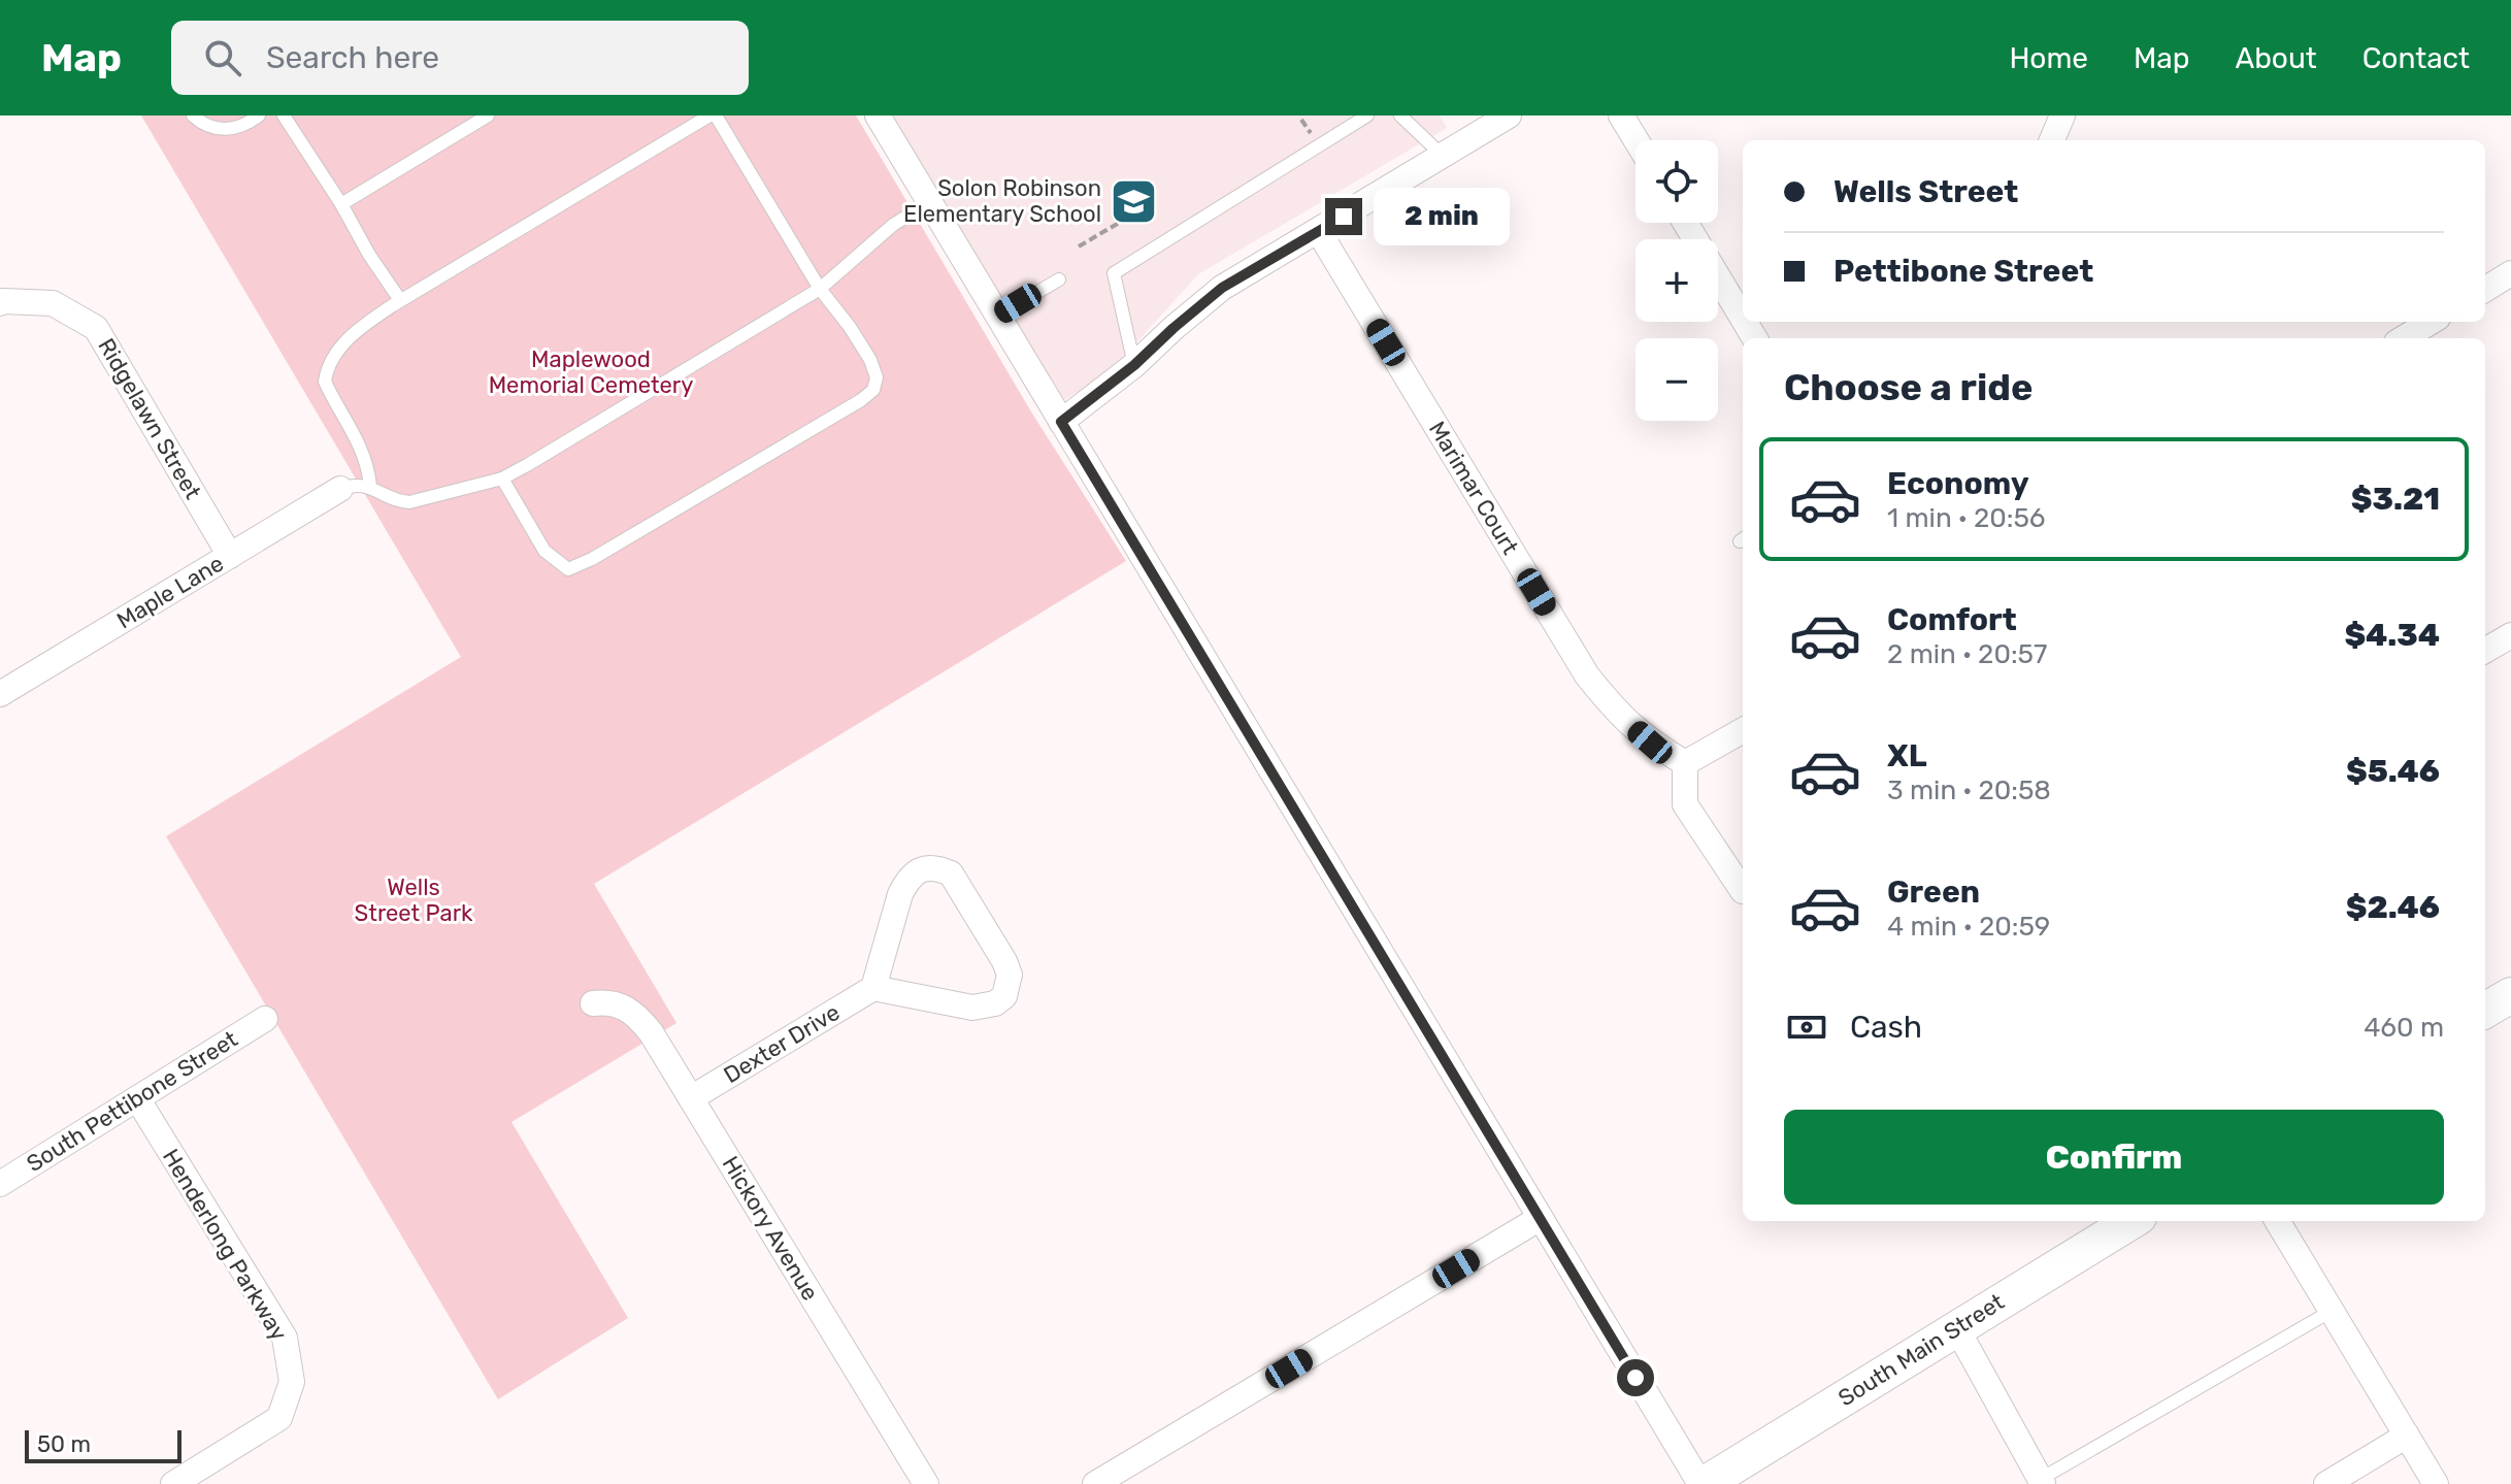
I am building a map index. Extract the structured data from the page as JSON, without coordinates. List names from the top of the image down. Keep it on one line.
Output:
{"streets":{"street":["Ridgelawn Street","Marimar Court","Maple Lane","Dexter Drive","South Pettibone Street","Hickory Avenue","Henderlong Parkway","South Main Street"]},"crossings":[["Ridgelawn Street","Maple Lane"],["Dexter Drive","Hickory Avenue"],["South Pettibone Street","Henderlong Parkway"]],"parks":["Maplewood Memorial Cemetery","Wells Street Park"],"places":{"school or university":["Solon Robinson Elementary School"]},"scale_bar":"50 m","page":{"header":"Map","search":"Search here","nav":["Home","Map","About","Contact"],"map_buttons":["+","−"],"banner":["Wells Street","Pettibone Street"],"bubble":"2 min","heading":"Choose a ride","list":[{"name":"Economy","note":"1 min · 20:56","value":"$3.21"},{"name":"Comfort","note":"2 min · 20:57","value":"$4.34"},{"name":"XL","note":"3 min · 20:58","value":"$5.46"},{"name":"Green","note":"4 min · 20:59","value":"$2.46"}],"pay":["Cash","460 m"],"buttons":"Confirm","scale":"50 m"}}
